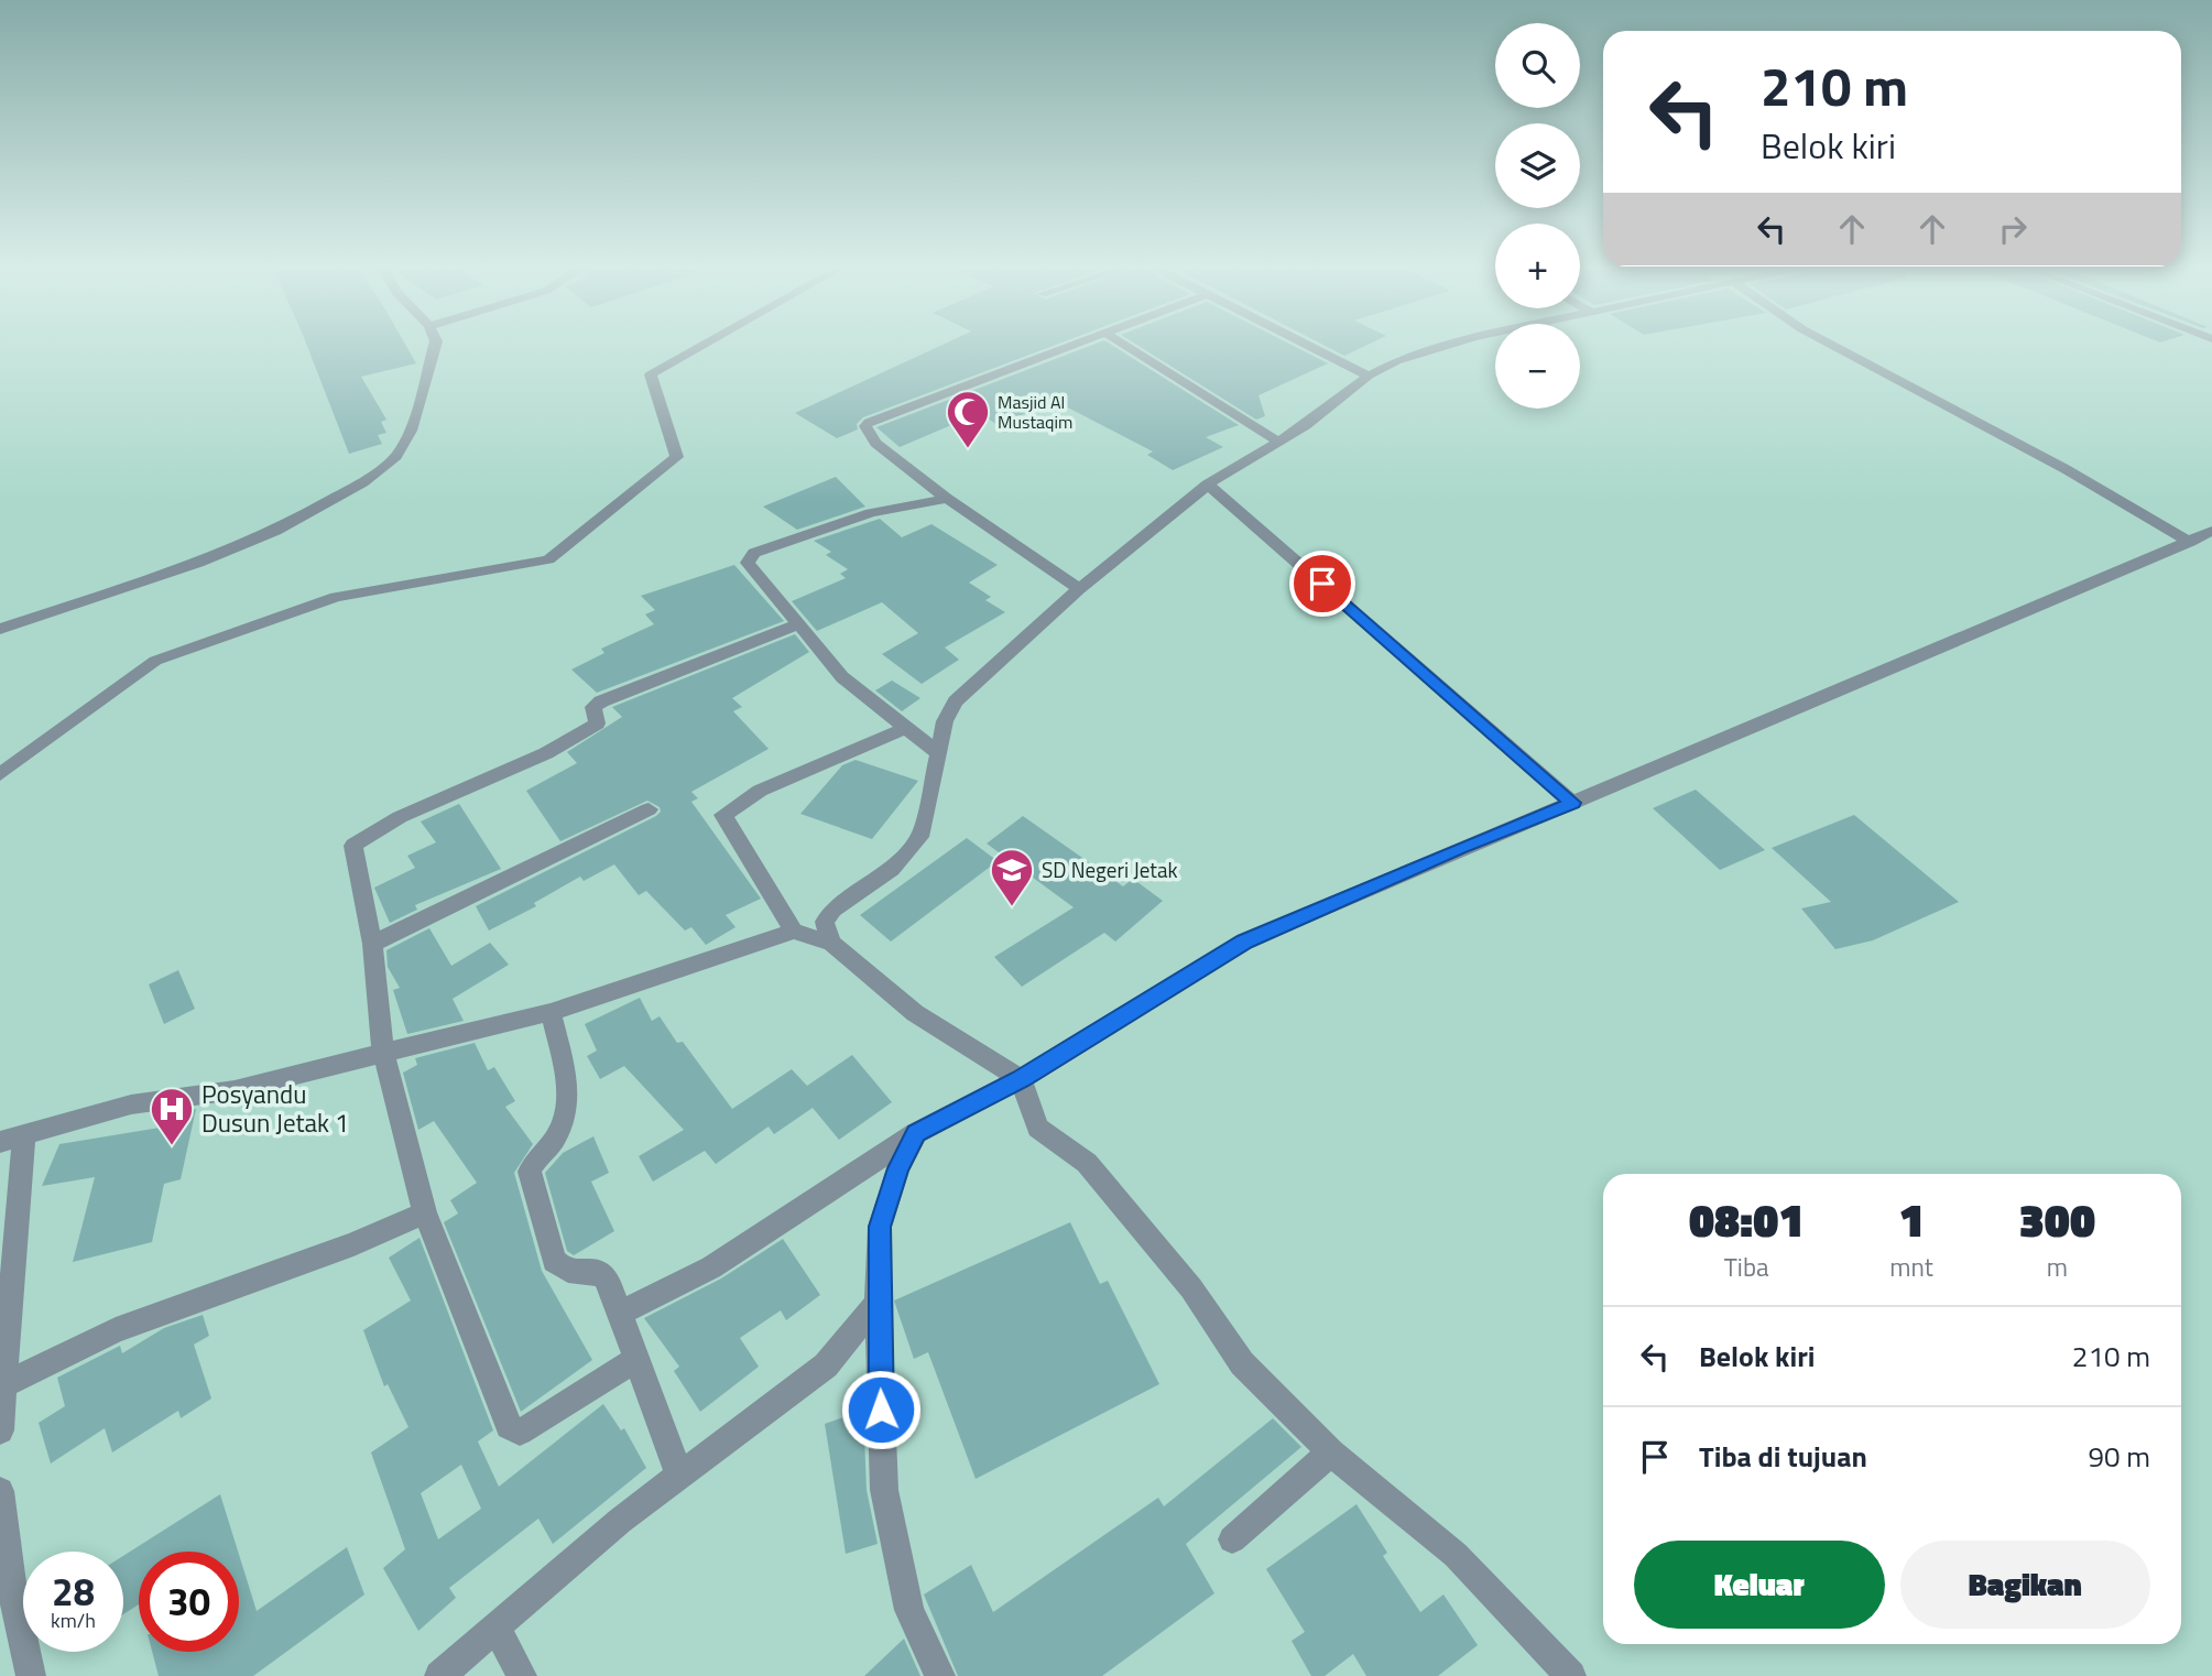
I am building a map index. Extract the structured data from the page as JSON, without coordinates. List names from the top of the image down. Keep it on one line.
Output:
{"places":{"mosque":["Masjid Al Mustaqim"],"school or university":["SD Negeri Jetak"],"hospital":["Posyandu Dusun Jetak 1"]},"page":{"map_buttons":["+","−"],"turn":["210 m","Belok kiri"],"eta":["08:01","Tiba","1","mnt","300","m"],"list":[{"name":"Belok kiri","value":"210 m"},{"name":"Tiba di tujuan","value":"90 m"}],"buttons":["Keluar","Bagikan"],"speed":"28 km/h","limit":"30"}}
